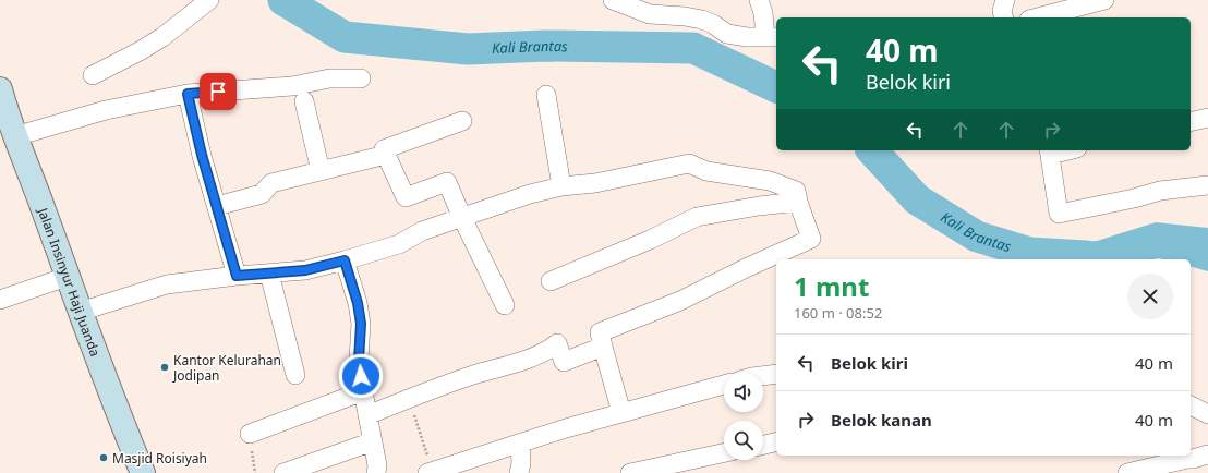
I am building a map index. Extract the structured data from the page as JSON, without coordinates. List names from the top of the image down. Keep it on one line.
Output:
{"streets":{"main road":["Jalan Insinyur Haji Juanda"]},"water":["Kali Brantas"],"places":["Kantor Kelurahan Jodipan","Masjid Roisiyah"],"page":{"turn":["40 m","Belok kiri"],"heading":["1 mnt","160 m · 08:52"],"list":[{"name":"Belok kiri","value":"40 m"},{"name":"Belok kanan","value":"40 m"}]}}
